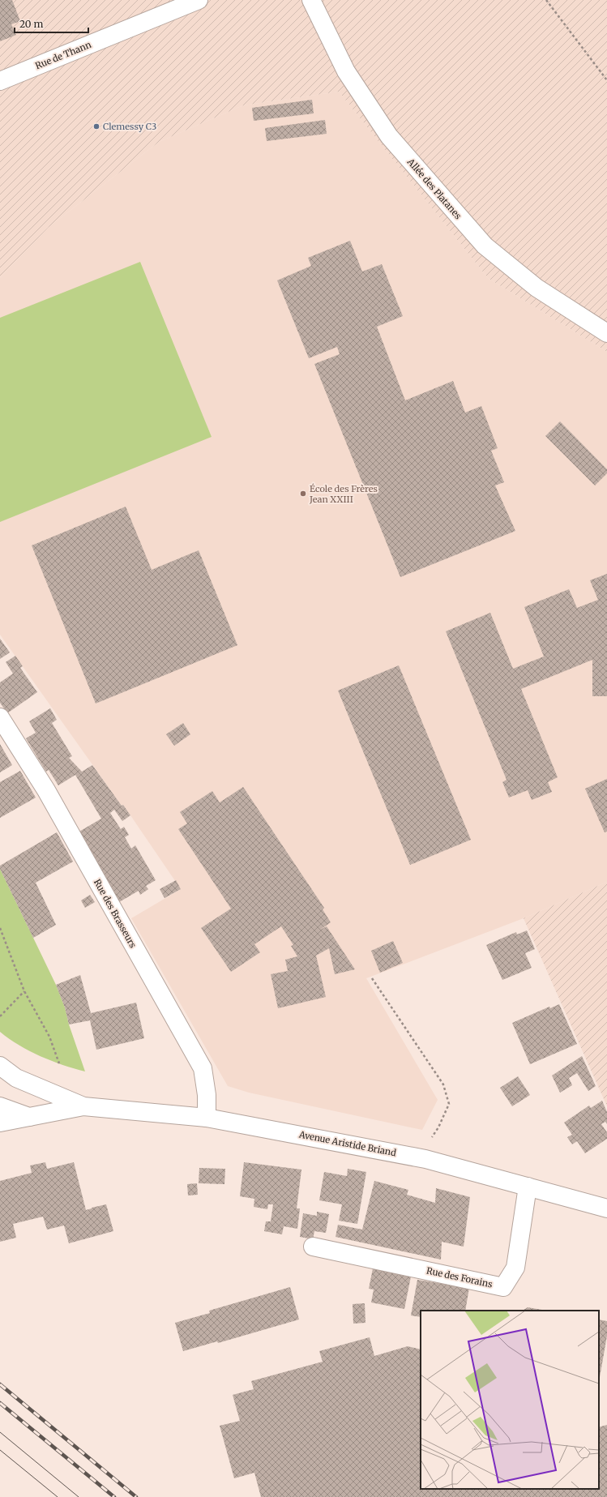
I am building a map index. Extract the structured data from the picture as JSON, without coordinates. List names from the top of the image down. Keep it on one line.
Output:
{"streets":{"street":["Rue de Thann","Allée des Platanes","Rue des Brasseurs","Avenue Aristide Briand","Rue des Forains"]},"crossings":[["Rue des Brasseurs","Avenue Aristide Briand"],["Avenue Aristide Briand","Rue des Forains"]],"places":["Clemessy C3","École des Frères Jean XXIII"],"scale_bar":"20 m"}
